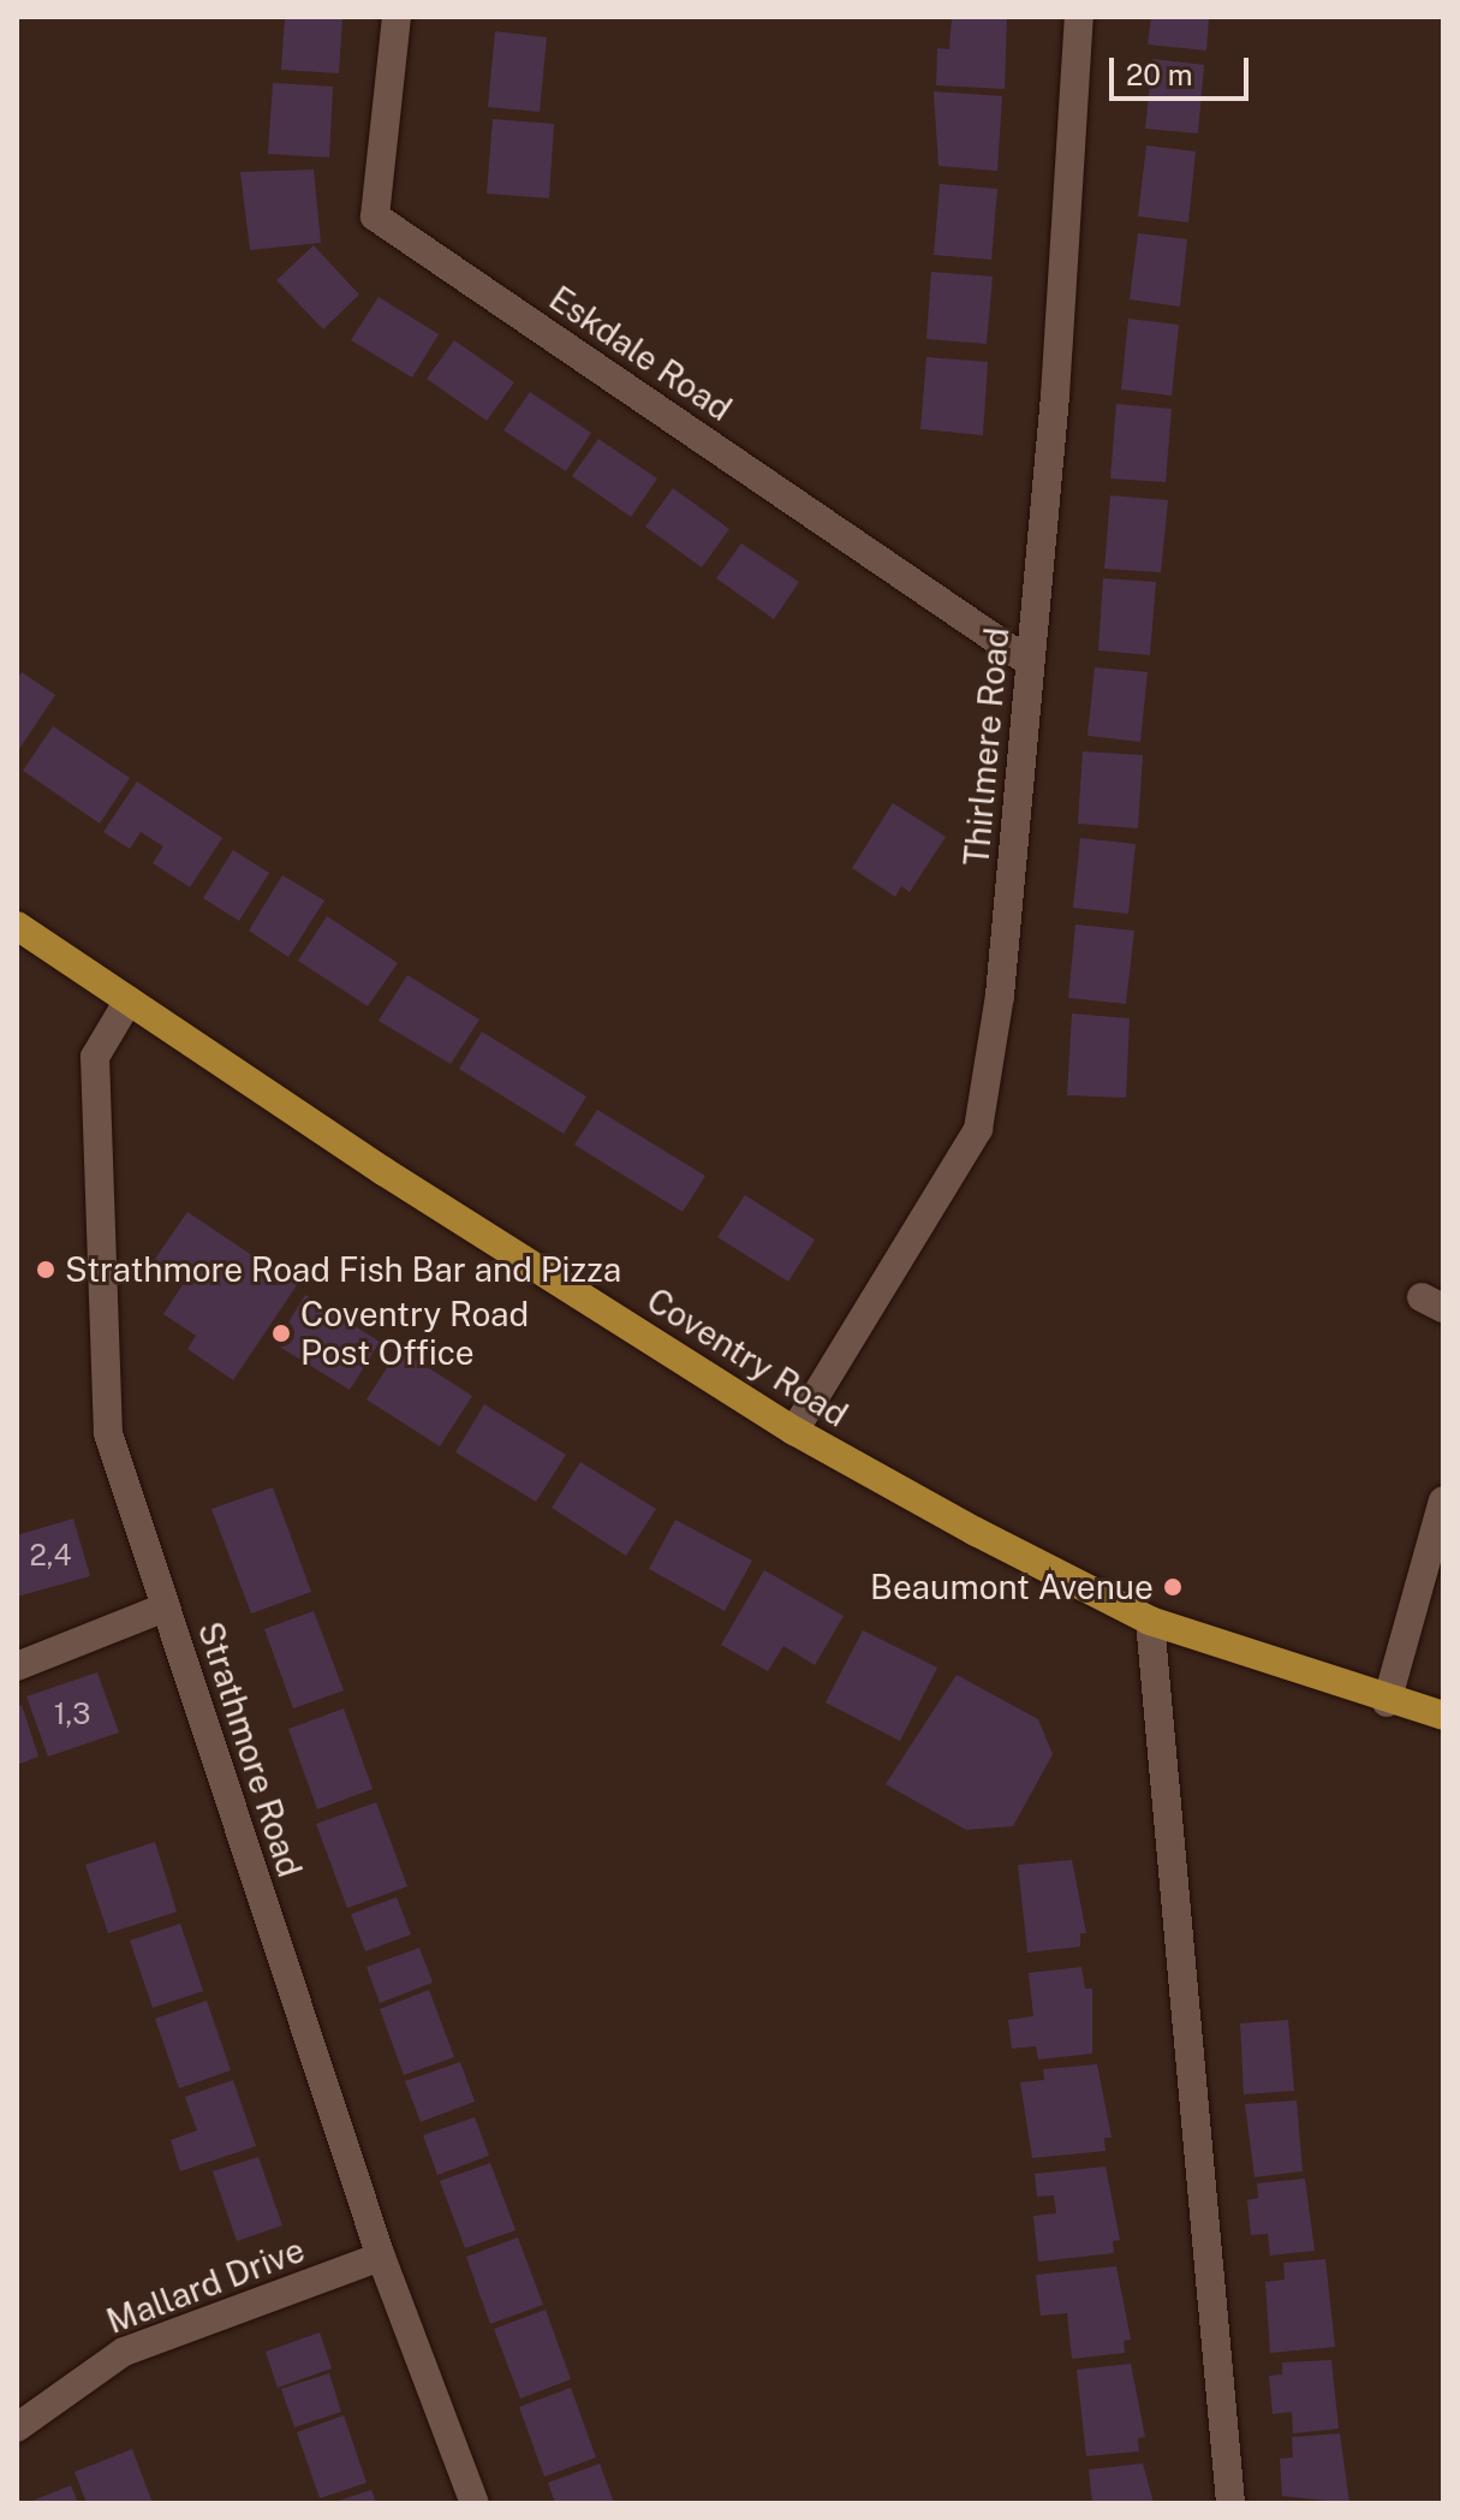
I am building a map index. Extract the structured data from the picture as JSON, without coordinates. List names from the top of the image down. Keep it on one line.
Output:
{"streets":{"main road":["Coventry Road"],"street":["Eskdale Road","Thirlmere Road","Strathmore Road","Mallard Drive"]},"crossings":[["Eskdale Road","Thirlmere Road"],["Thirlmere Road","Coventry Road"],["Coventry Road","Strathmore Road"],["Strathmore Road","Mallard Drive"]],"places":["Strathmore Road Fish Bar and Pizza","Coventry Road Post Office","Beaumont Avenue"],"house_numbers":["2,4","1,3"],"scale_bar":"20 m"}
